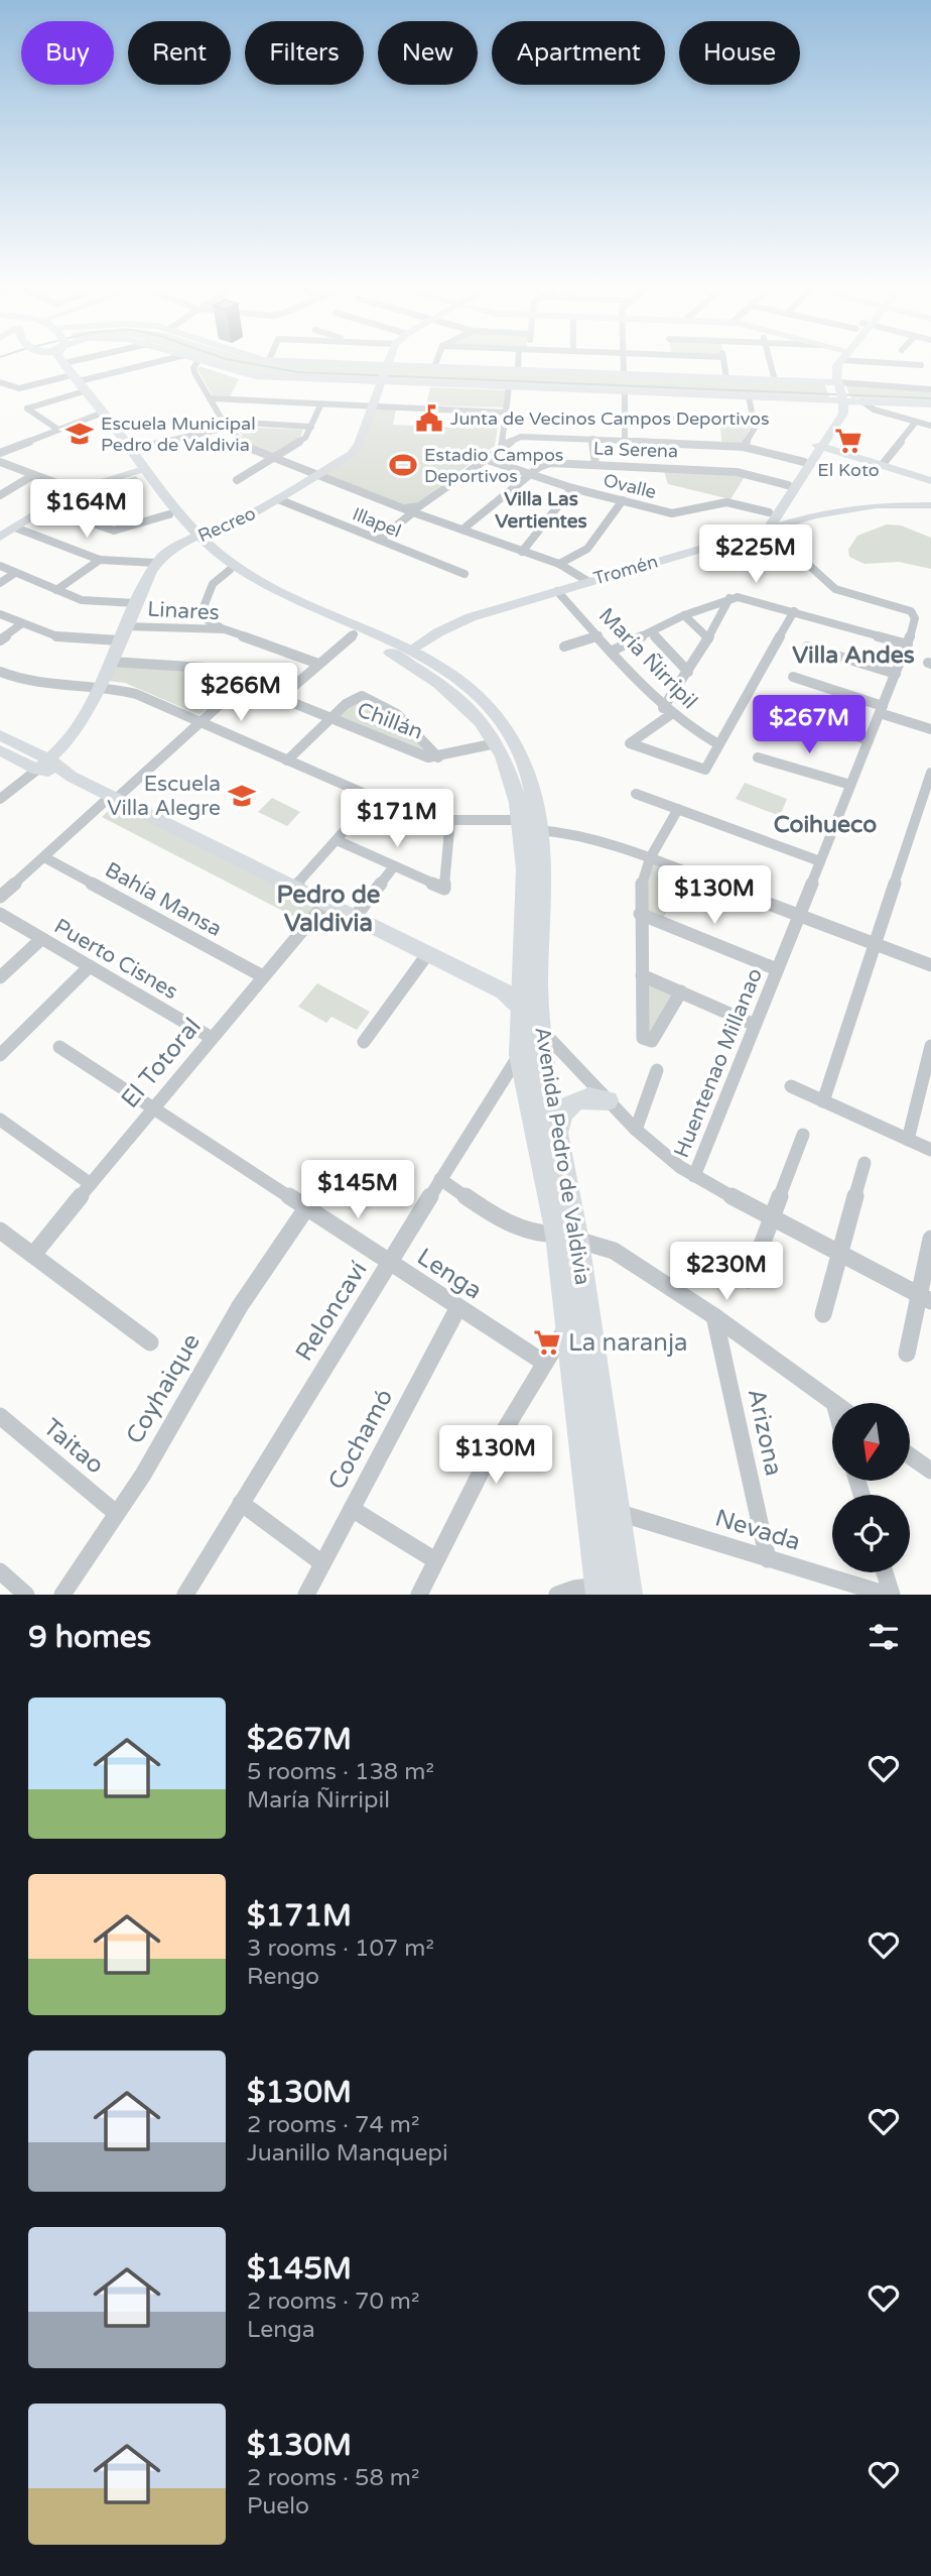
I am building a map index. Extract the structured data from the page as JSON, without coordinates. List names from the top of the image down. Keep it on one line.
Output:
{"streets":{"main road":["Avenida Pedro de Valdivia"],"street":["La Serena","Ovalle","Illapel","Recreo","Tromén","Linares","María Ñirripil","Chillán","Bahía Mansa","Puerto Cisnes","El Totoral","Huentenao Millanao","Lenga","Reloncaví","Coyhaique","Arizona","Cochamó","Taitao","Nevada"]},"crossings":[["La Serena","Ovalle"],["Illapel","Recreo"],["Recreo","Linares"],["Recreo","Chillán"],["Recreo","Avenida Pedro de Valdivia"],["Tromén","María Ñirripil"],["Tromén","Huentenao Millanao"],["Tromén","Avenida Pedro de Valdivia"],["Chillán","Avenida Pedro de Valdivia"],["Bahía Mansa","El Totoral"],["Puerto Cisnes","El Totoral"],["El Totoral","Lenga"],["Avenida Pedro de Valdivia","Reloncaví"],["Avenida Pedro de Valdivia","Nevada"],["Lenga","Reloncaví"],["Lenga","Coyhaique"],["Lenga","Cochamó"],["Coyhaique","Taitao"],["Arizona","Nevada"]],"districts":["Villa Las Vertientes","Villa Andes","Coihueco","Pedro de Valdivia"],"places":{"public building":["Junta de Vecinos Campos Deportivos"],"school or university":["Escuela Municipal Pedro de Valdivia","Escuela Villa Alegre"],"supermarket":["El Koto","La naranja"],"sports":["Estadio Campos Deportivos"]},"north":"bottom","page":{"chip":["Buy","Rent","Filters","New","Apartment","House"],"price":["$164M","$225M","$266M","$267M","$171M","$130M","$145M","$230M","$130M"],"heading":"9 homes","list":[{"name":"$267M","note":"5 rooms · 138 m² · María Ñirripil"},{"name":"$171M","note":"3 rooms · 107 m² · Rengo"},{"name":"$130M","note":"2 rooms · 74 m² · Juanillo Manquepi"},{"name":"$145M","note":"2 rooms · 70 m² · Lenga"},{"name":"$130M","note":"2 rooms · 58 m² · Puelo"}]}}
